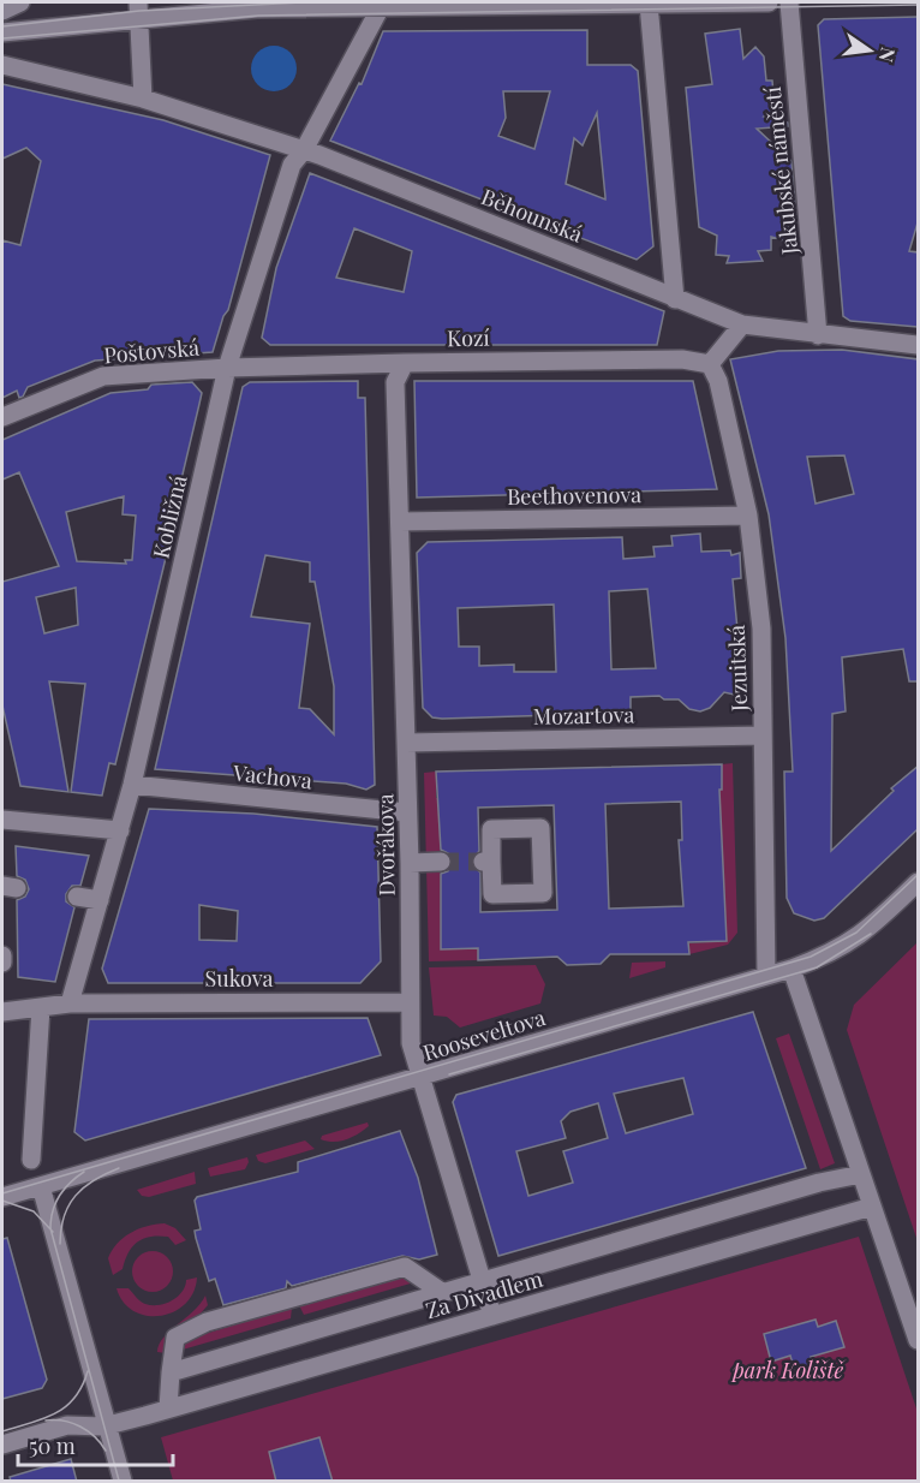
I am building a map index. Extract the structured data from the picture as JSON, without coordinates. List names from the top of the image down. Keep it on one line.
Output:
{"streets":{"street":["Jakubské náměstí","Běhounská","Kozí","Poštovská","Beethovenova","Kobližná","Jezuitská","Mozartova","Vachova","Dvořákova","Sukova","Rooseveltova","Za Divadlem"]},"crossings":[["Jakubské náměstí","Běhounská"],["Běhounská","Kobližná"],["Kozí","Poštovská"],["Kozí","Kobližná"],["Kozí","Jezuitská"],["Kozí","Dvořákova"],["Poštovská","Kobližná"],["Beethovenova","Jezuitská"],["Beethovenova","Dvořákova"],["Kobližná","Vachova"],["Kobližná","Sukova"],["Jezuitská","Mozartova"],["Jezuitská","Rooseveltova"],["Mozartova","Dvořákova"],["Vachova","Dvořákova"],["Dvořákova","Sukova"],["Dvořákova","Rooseveltova"],["Dvořákova","Za Divadlem"]],"parks":["park Koliště"],"scale_bar":"50 m","north":"right"}
